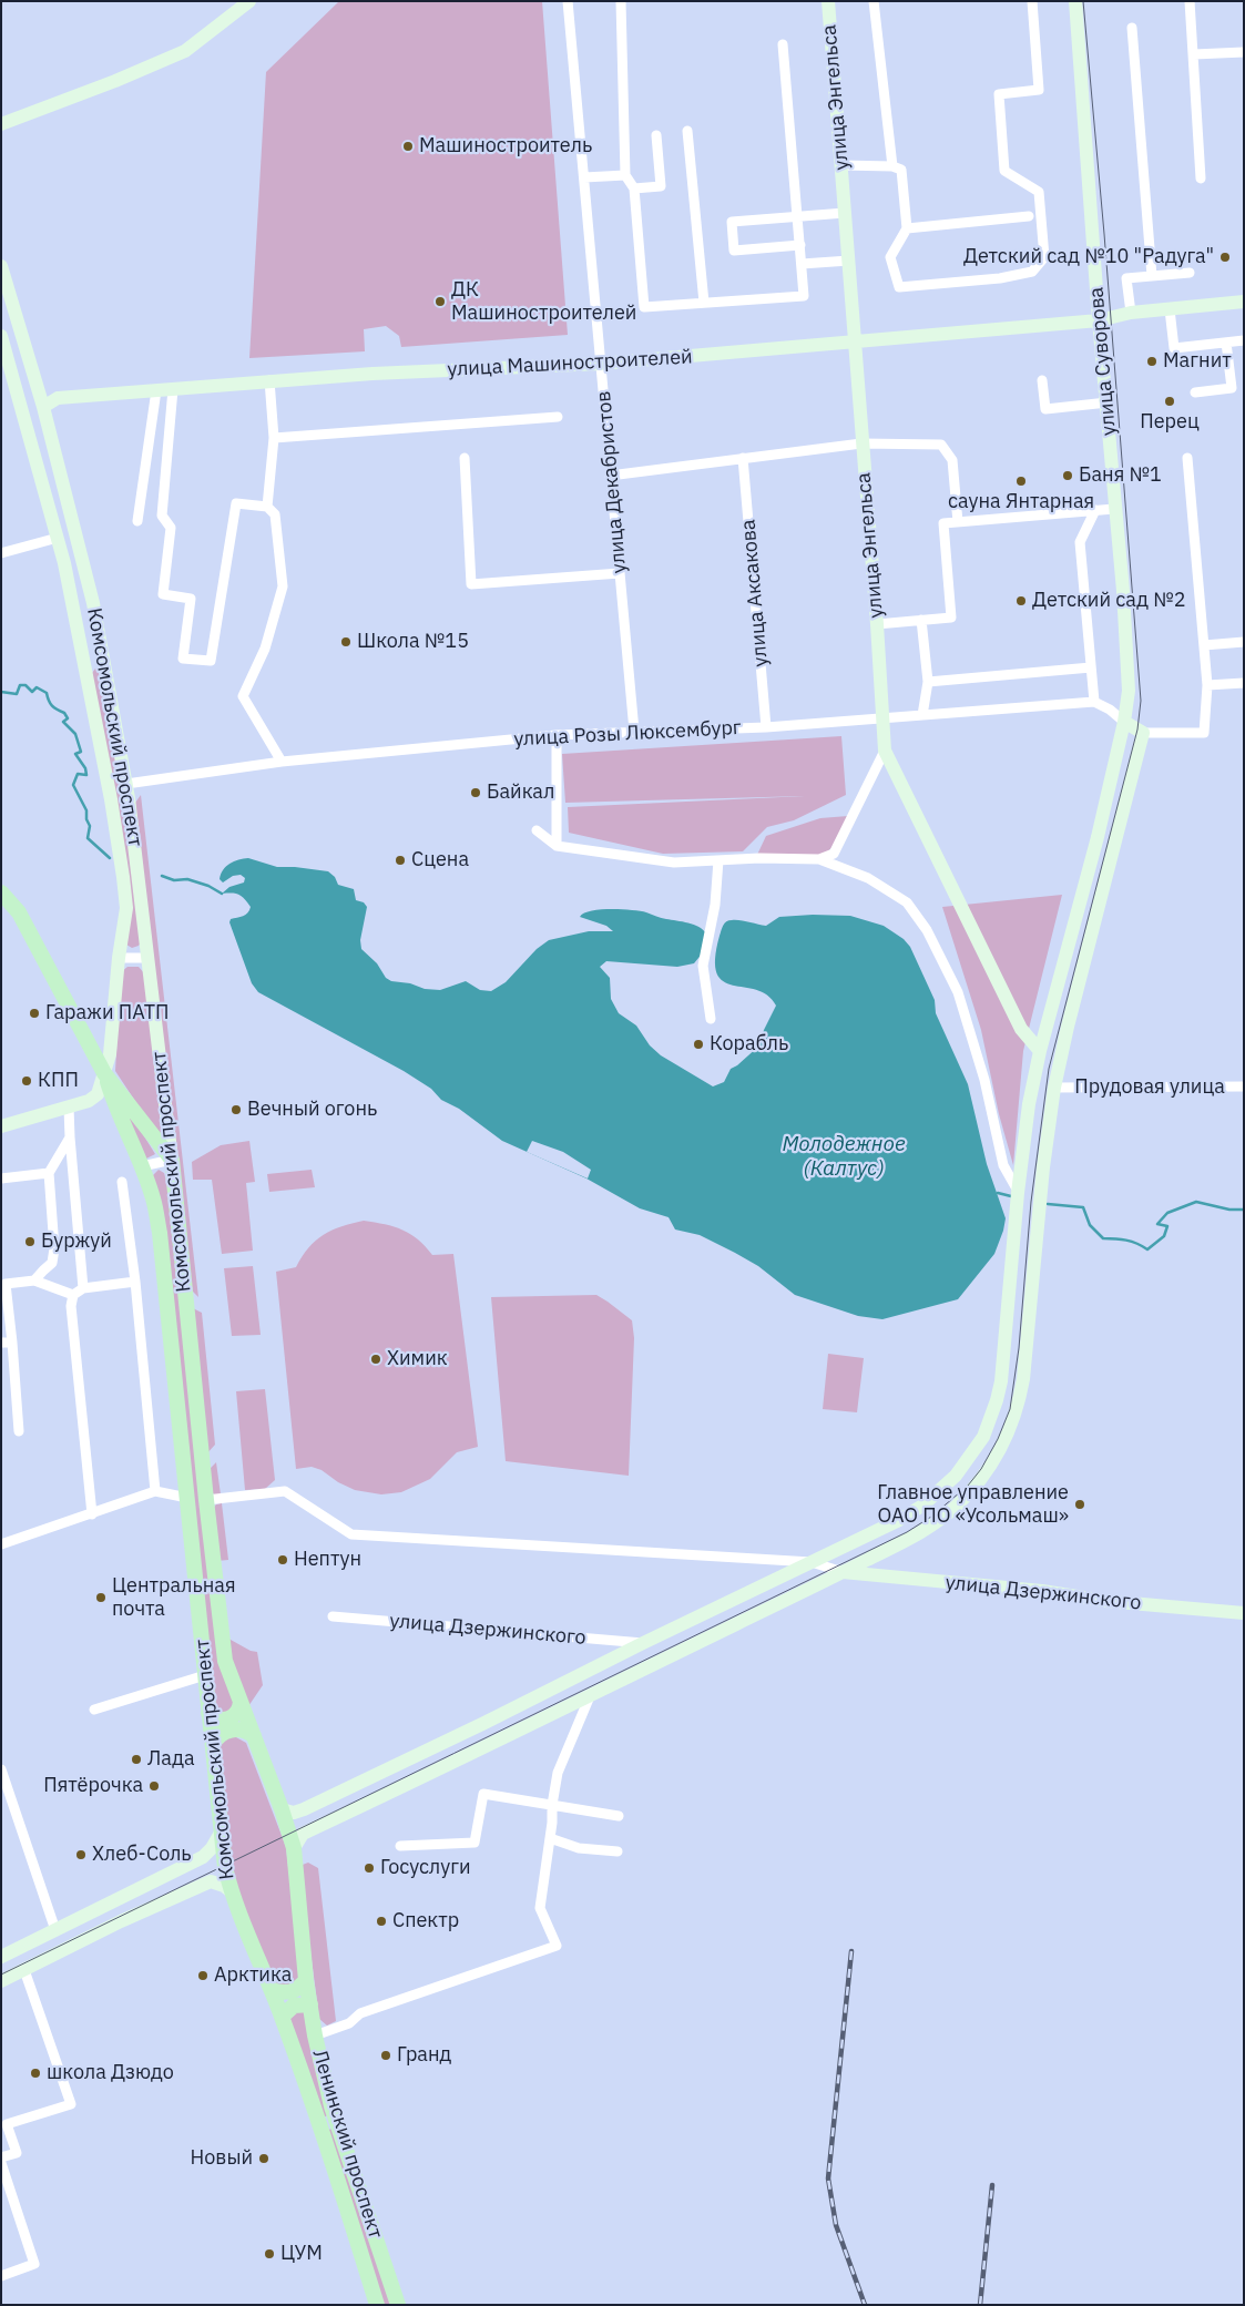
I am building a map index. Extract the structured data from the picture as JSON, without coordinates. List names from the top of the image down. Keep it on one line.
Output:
{"streets":{"main road":["улица Энгельса","улица Суворова","улица Машиностроителей","Комсомольский проспект","улица Дзержинского","Ленинский проспект"],"street":["улица Декабристов","улица Аксакова","улица Розы Люксембург","Прудовая улица"]},"crossings":[["улица Энгельса","улица Суворова"],["улица Энгельса","улица Машиностроителей"],["улица Энгельса","улица Розы Люксембург"],["улица Суворова","улица Машиностроителей"],["улица Суворова","Комсомольский проспект"],["улица Суворова","улица Дзержинского"],["улица Машиностроителей","улица Декабристов"],["улица Машиностроителей","Комсомольский проспект"],["улица Декабристов","улица Розы Люксембург"],["улица Аксакова","улица Розы Люксембург"],["Комсомольский проспект","улица Розы Люксембург"],["Комсомольский проспект","Ленинский проспект"]],"water":["Молодежное (Калтус)"],"places":["Машиностроитель","Детский сад №10 \"Радуга\"","ДК Машиностроителей","Магнит","Перец","Баня №1","сауна Янтарная","Детский сад №2","Школа №15","Байкал","Сцена","Гаражи ПАТП","Корабль","КПП","Вечный огонь","Буржуй","Химик","Главное управление ОАО ПО «Усольмаш»","Нептун","Центральная почта","Лада","Пятёрочка","Хлеб-Соль","Госуслуги","Спектр","Арктика","Гранд","школа Дзюдо","Новый","ЦУМ"]}
